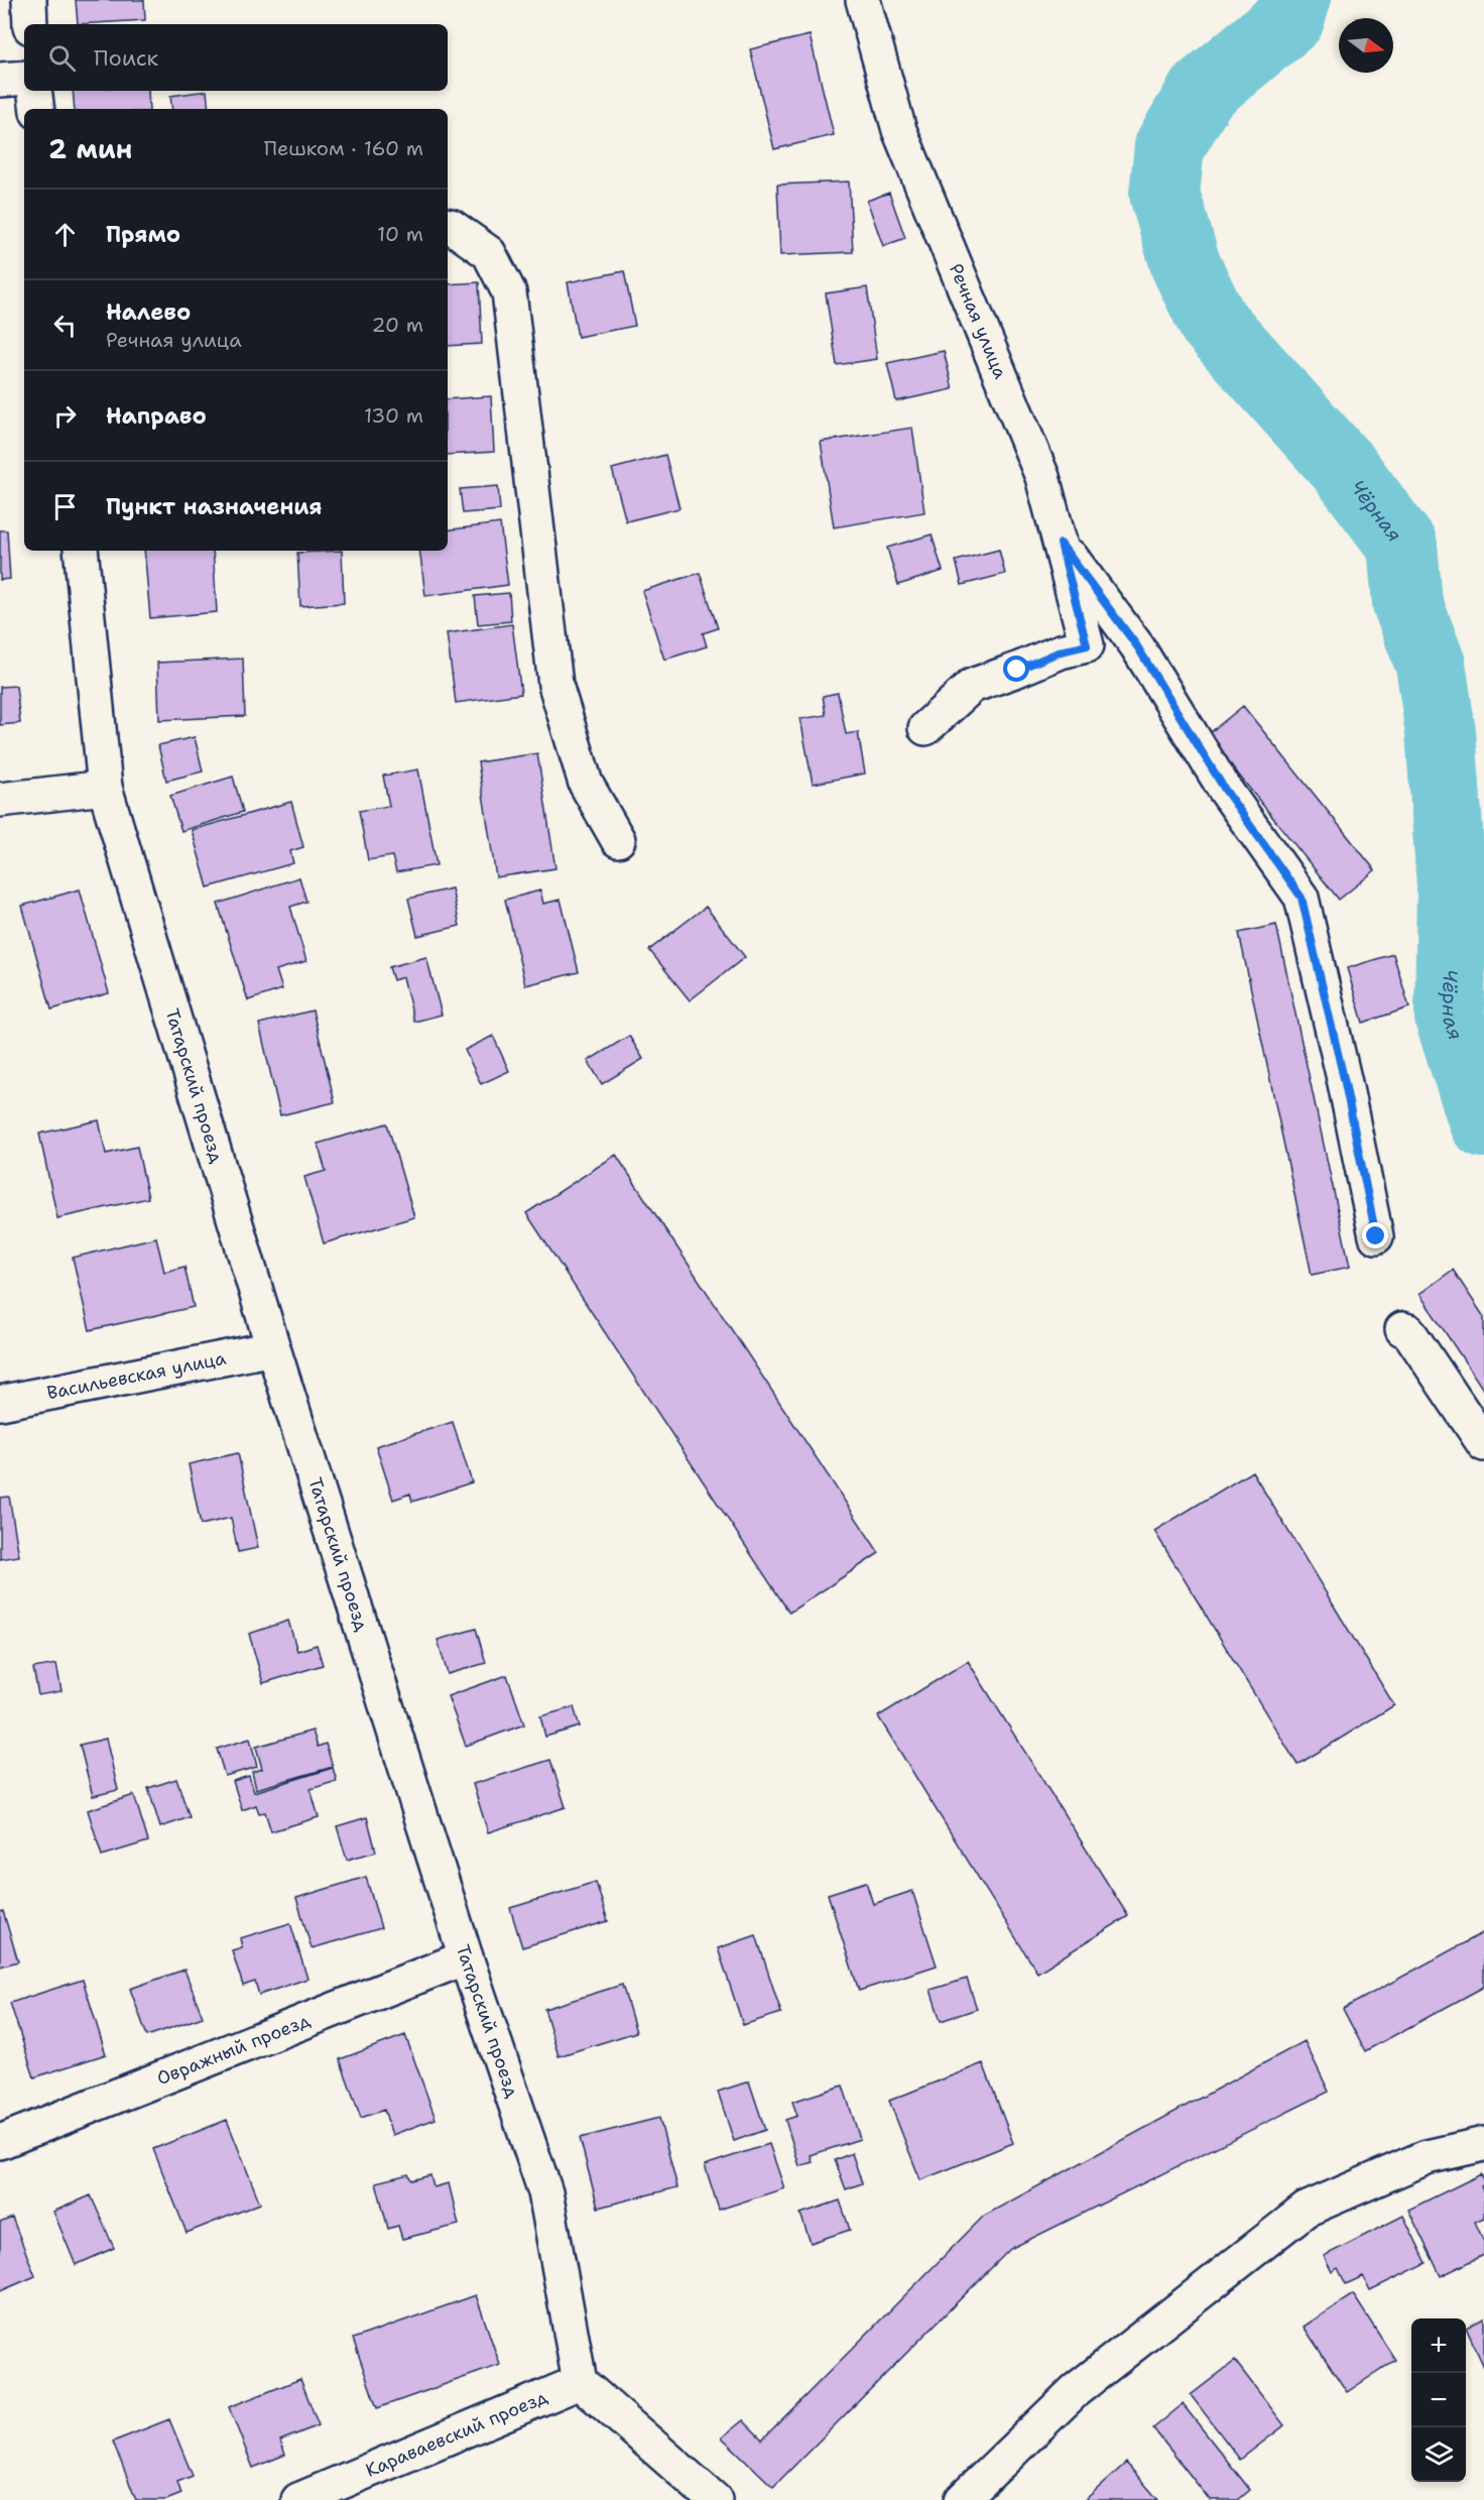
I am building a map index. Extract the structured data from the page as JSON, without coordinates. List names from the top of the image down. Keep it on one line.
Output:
{"streets":{"street":["Речная улица","Татарский проезд","Васильевская улица","Овражный проезд","Караваевский проезд"]},"crossings":[["Татарский проезд","Васильевская улица"],["Татарский проезд","Овражный проезд"],["Татарский проезд","Караваевский проезд"]],"water":["Чёрная"],"north":"right","page":{"search":"Поиск","heading":["2 мин","Пешком · 160 m"],"list":[["Прямо","10 m"],["Налево","Речная улица","20 m"],["Направо","130 m"],"Пункт назначения"],"map_buttons":["+","−"]}}
